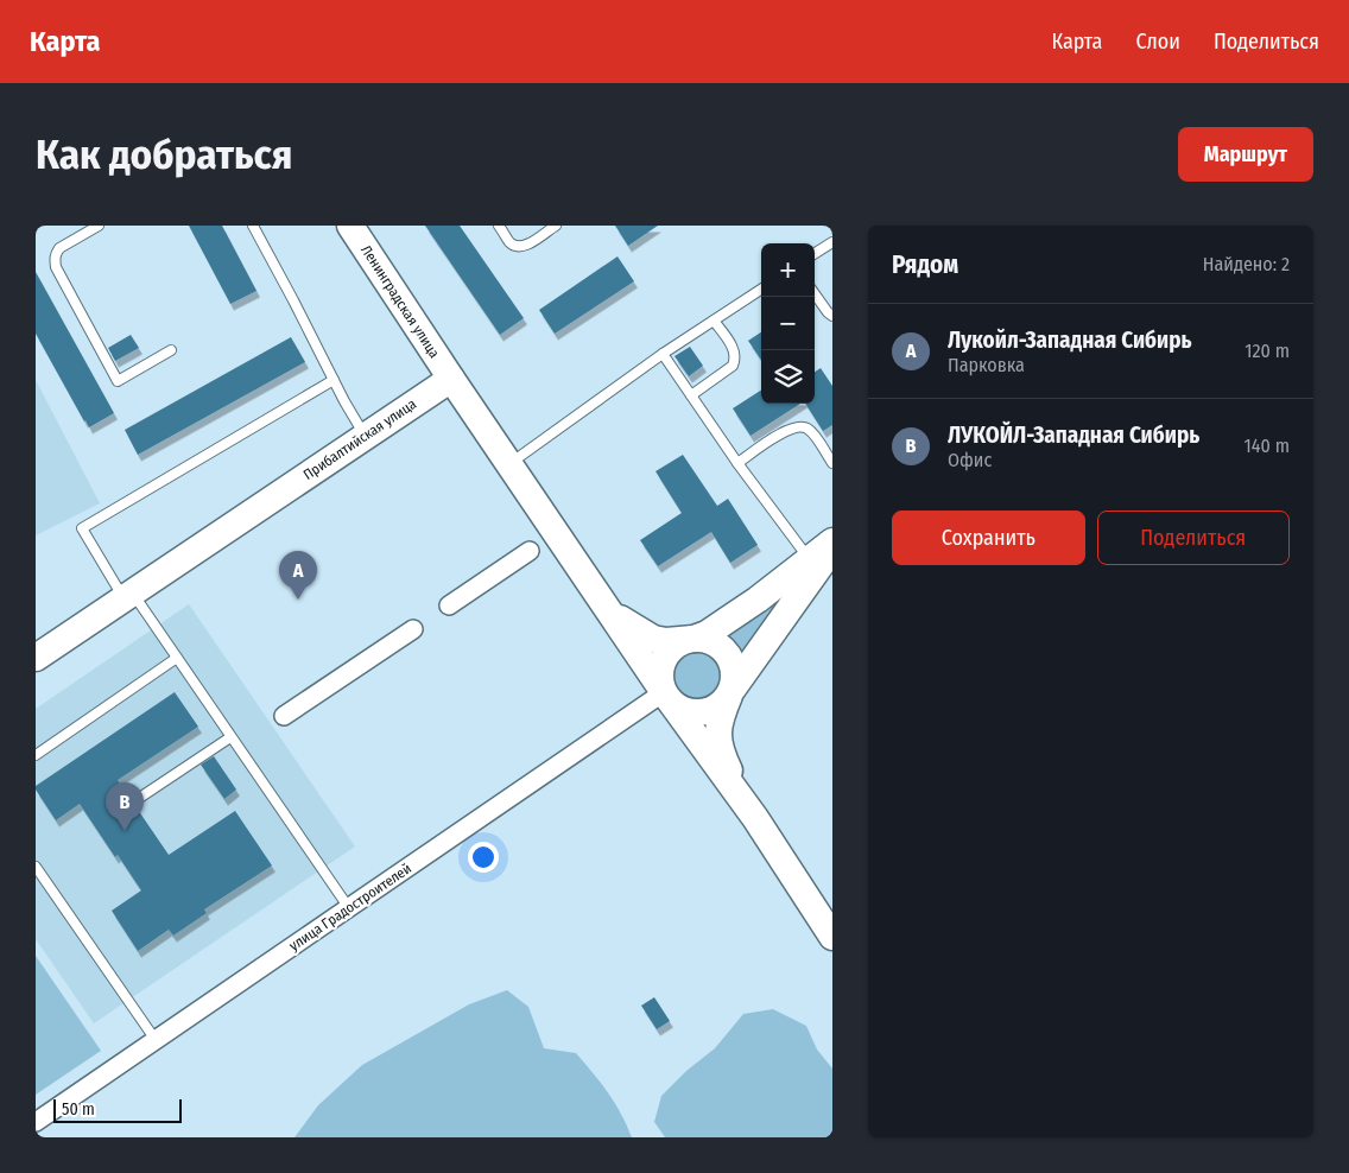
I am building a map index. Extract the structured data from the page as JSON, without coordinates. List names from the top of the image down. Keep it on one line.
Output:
{"streets":{"street":["Ленинградская улица","Прибалтийская улица","улица Градостроителей"]},"crossings":[["Ленинградская улица","Прибалтийская улица"]],"scale_bar":"50 m","page":{"header":"Карта","nav":["Карта","Слои","Поделиться"],"buttons":["Маршрут",["Сохранить","Поделиться"]],"title":"Как добраться","heading":["Рядом","Найдено: 2"],"map_buttons":["+","−"],"list":[{"mark":"A","name":"Лукойл-Западная Сибирь","note":"Парковка","value":"120 m"},{"mark":"B","name":"ЛУКОЙЛ-Западная Сибирь","note":"Офис","value":"140 m"}],"pins":["A","B"],"scale":"50 m"}}
